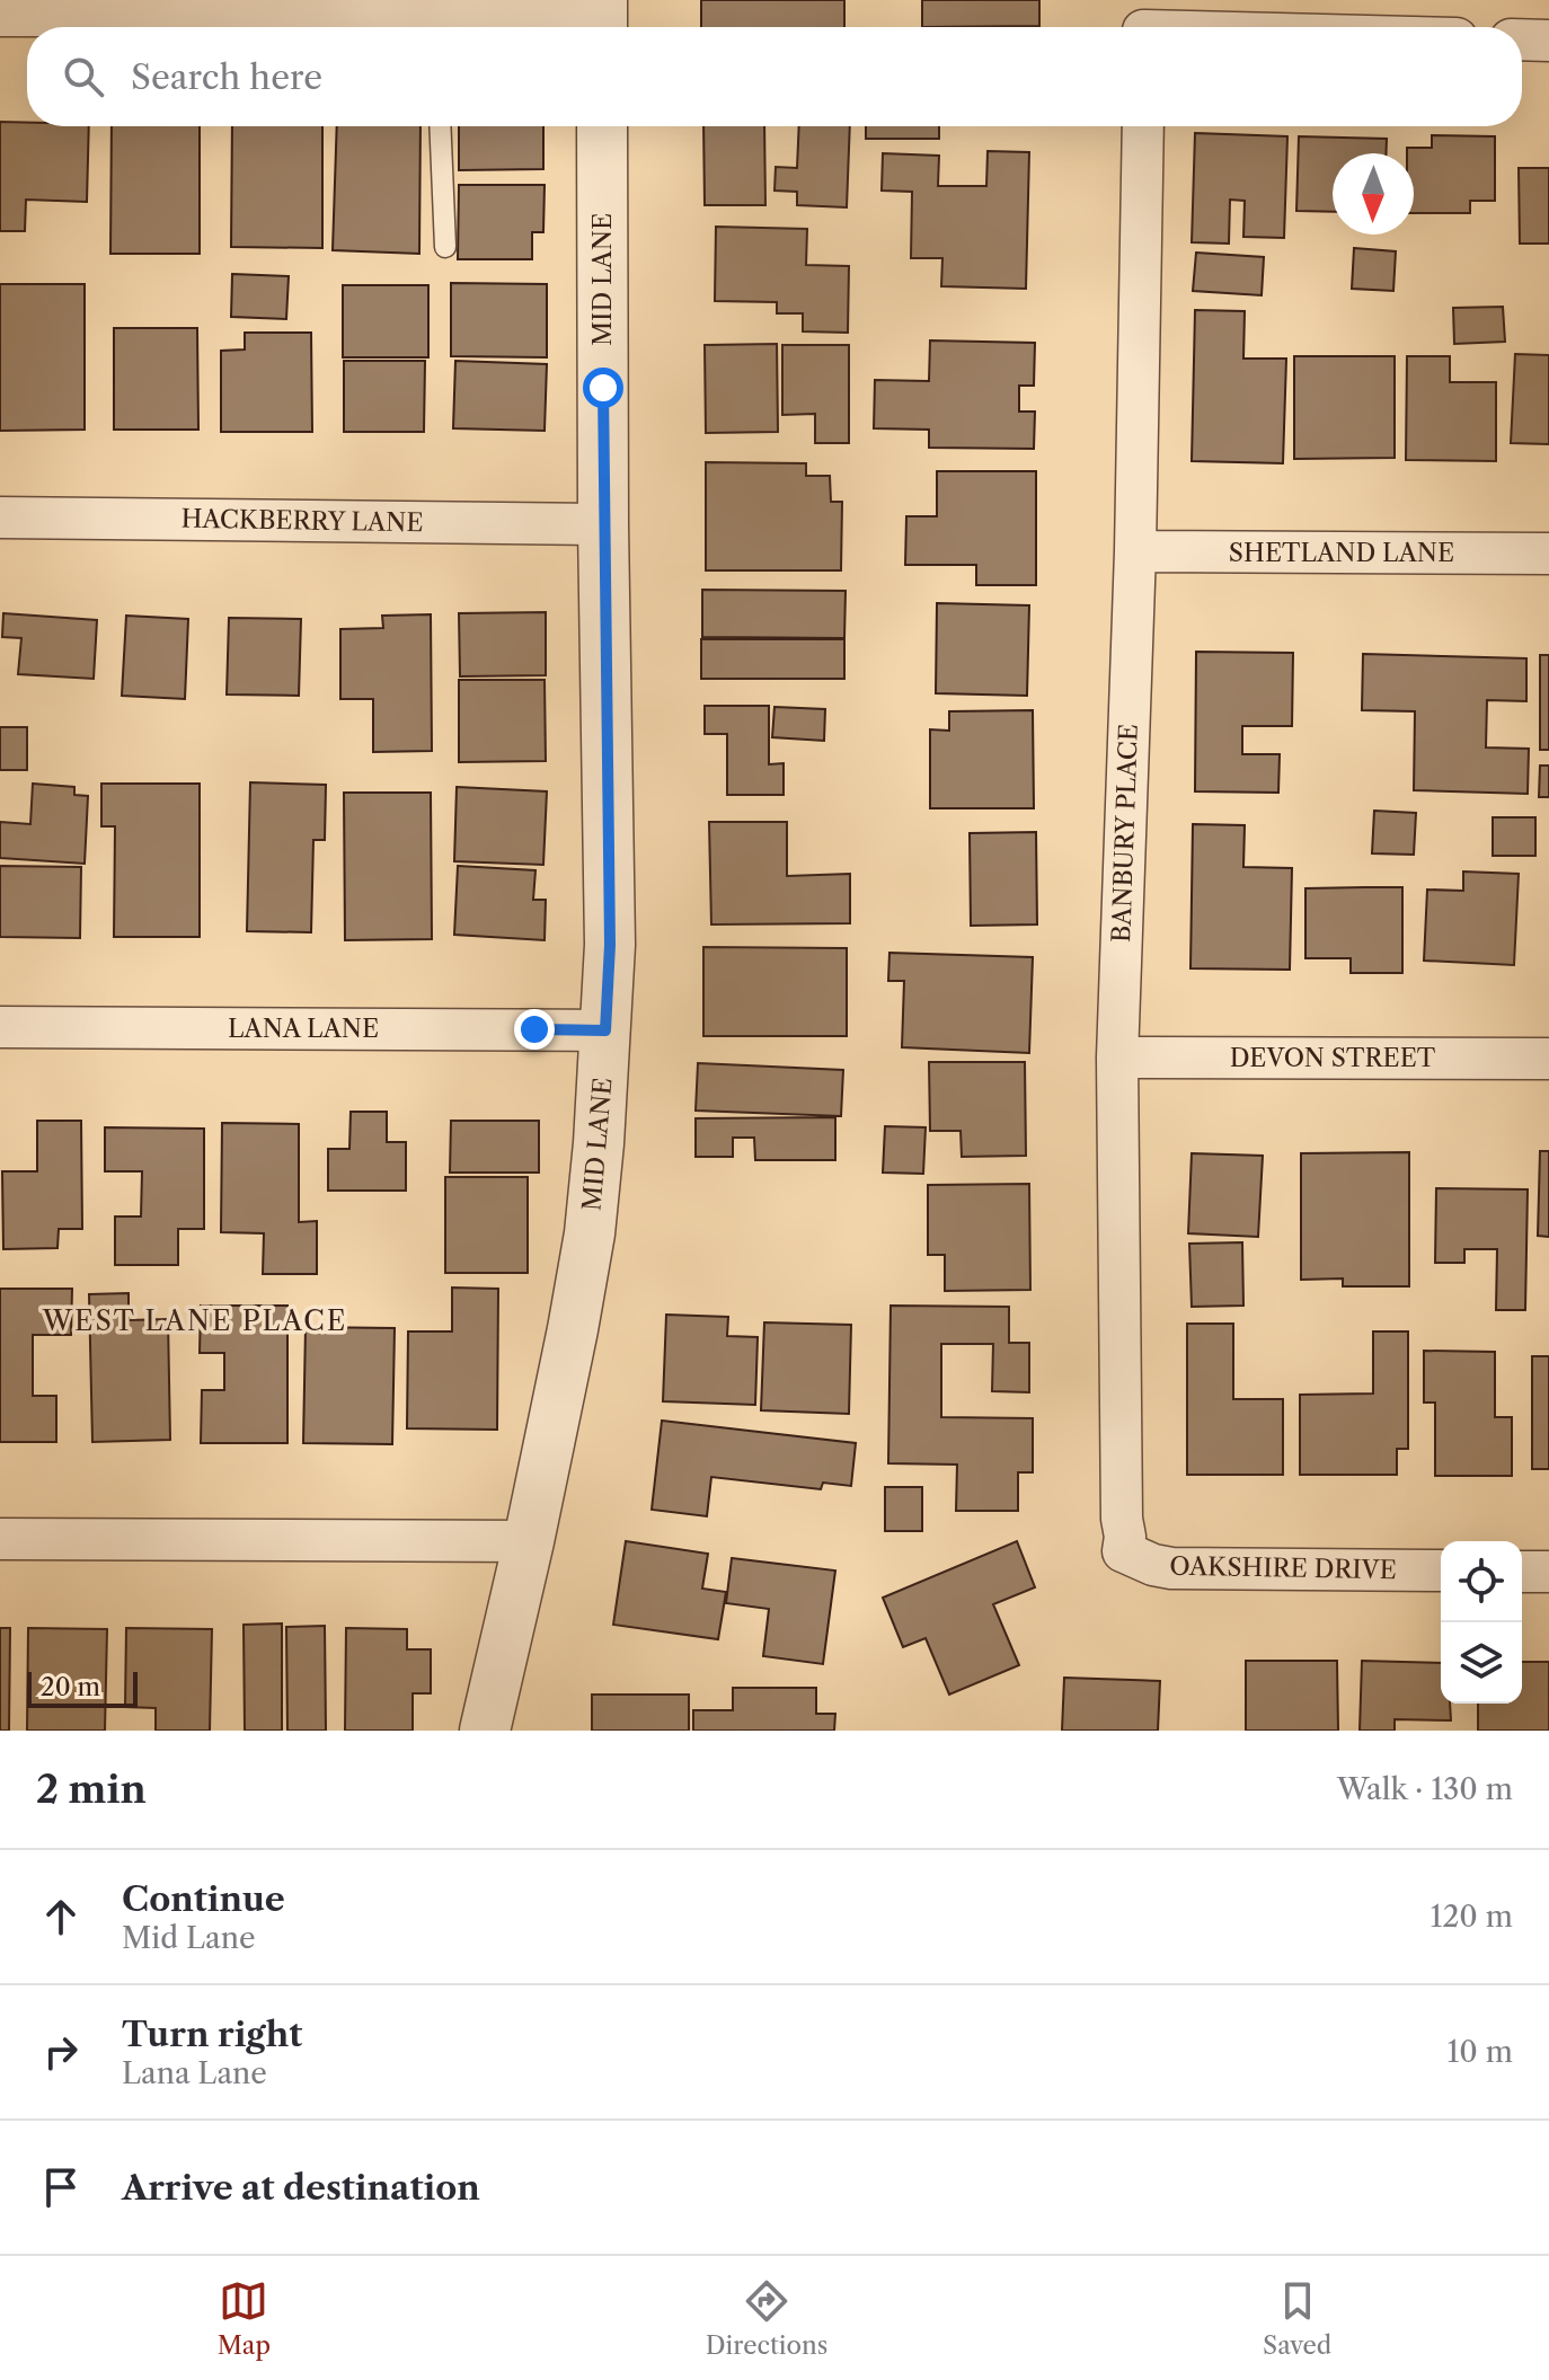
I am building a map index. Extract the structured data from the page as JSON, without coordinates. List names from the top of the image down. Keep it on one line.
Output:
{"streets":{"street":["MID LANE","HACKBERRY LANE","SHETLAND LANE","BANBURY PLACE","LANA LANE","DEVON STREET","OAKSHIRE DRIVE"]},"crossings":[["MID LANE","HACKBERRY LANE"],["MID LANE","LANA LANE"],["SHETLAND LANE","BANBURY PLACE"],["BANBURY PLACE","DEVON STREET"],["BANBURY PLACE","OAKSHIRE DRIVE"]],"districts":["WEST LANE PLACE"],"scale_bar":"20 m","north":"bottom","page":{"search":"Search here","scale":"20 m","heading":["2 min","Walk · 130 m"],"list":[["Continue","Mid Lane","120 m"],["Turn right","Lana Lane","10 m"],"Arrive at destination"],"nav":["Map","Directions","Saved"]}}
